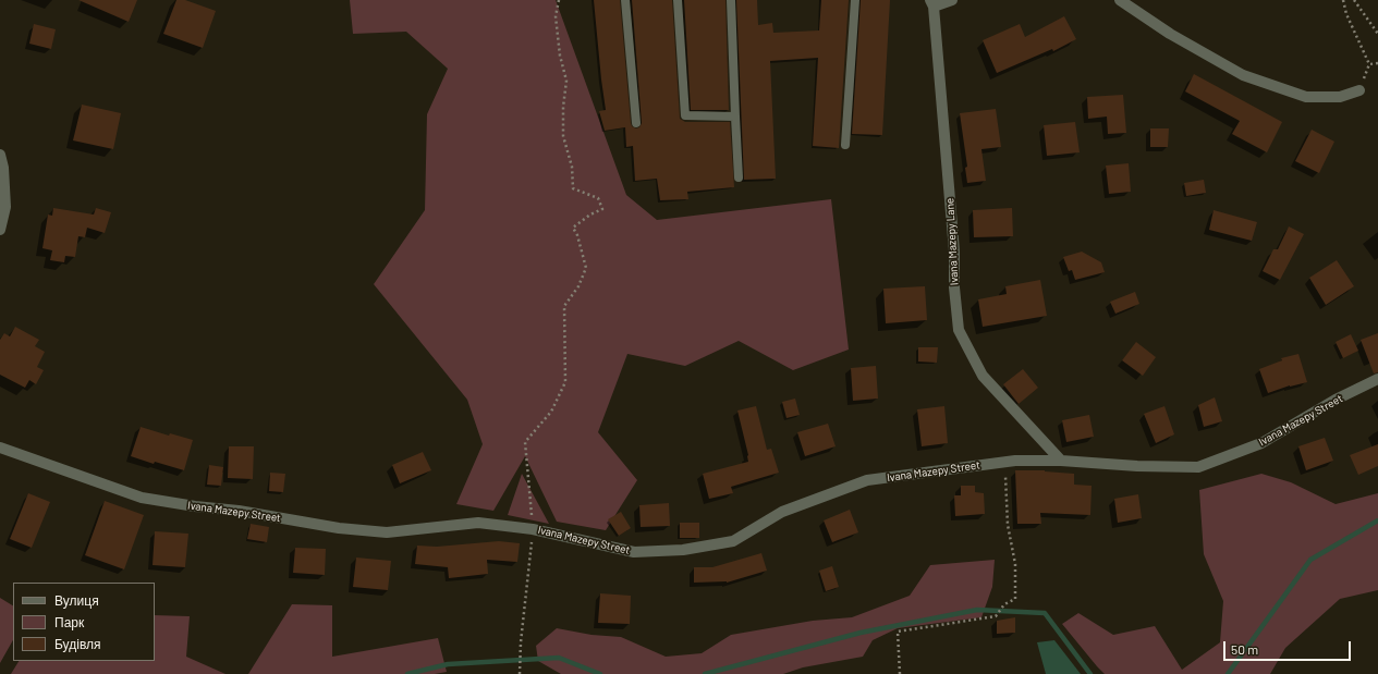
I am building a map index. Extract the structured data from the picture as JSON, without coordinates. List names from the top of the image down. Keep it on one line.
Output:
{"streets":{"street":["Ivana Mazepy Lane","Ivana Mazepy Street"]},"crossings":[["Ivana Mazepy Lane","Ivana Mazepy Street"]],"legend":["Вулиця","Парк","Будівля"],"scale_bar":"50 m"}
